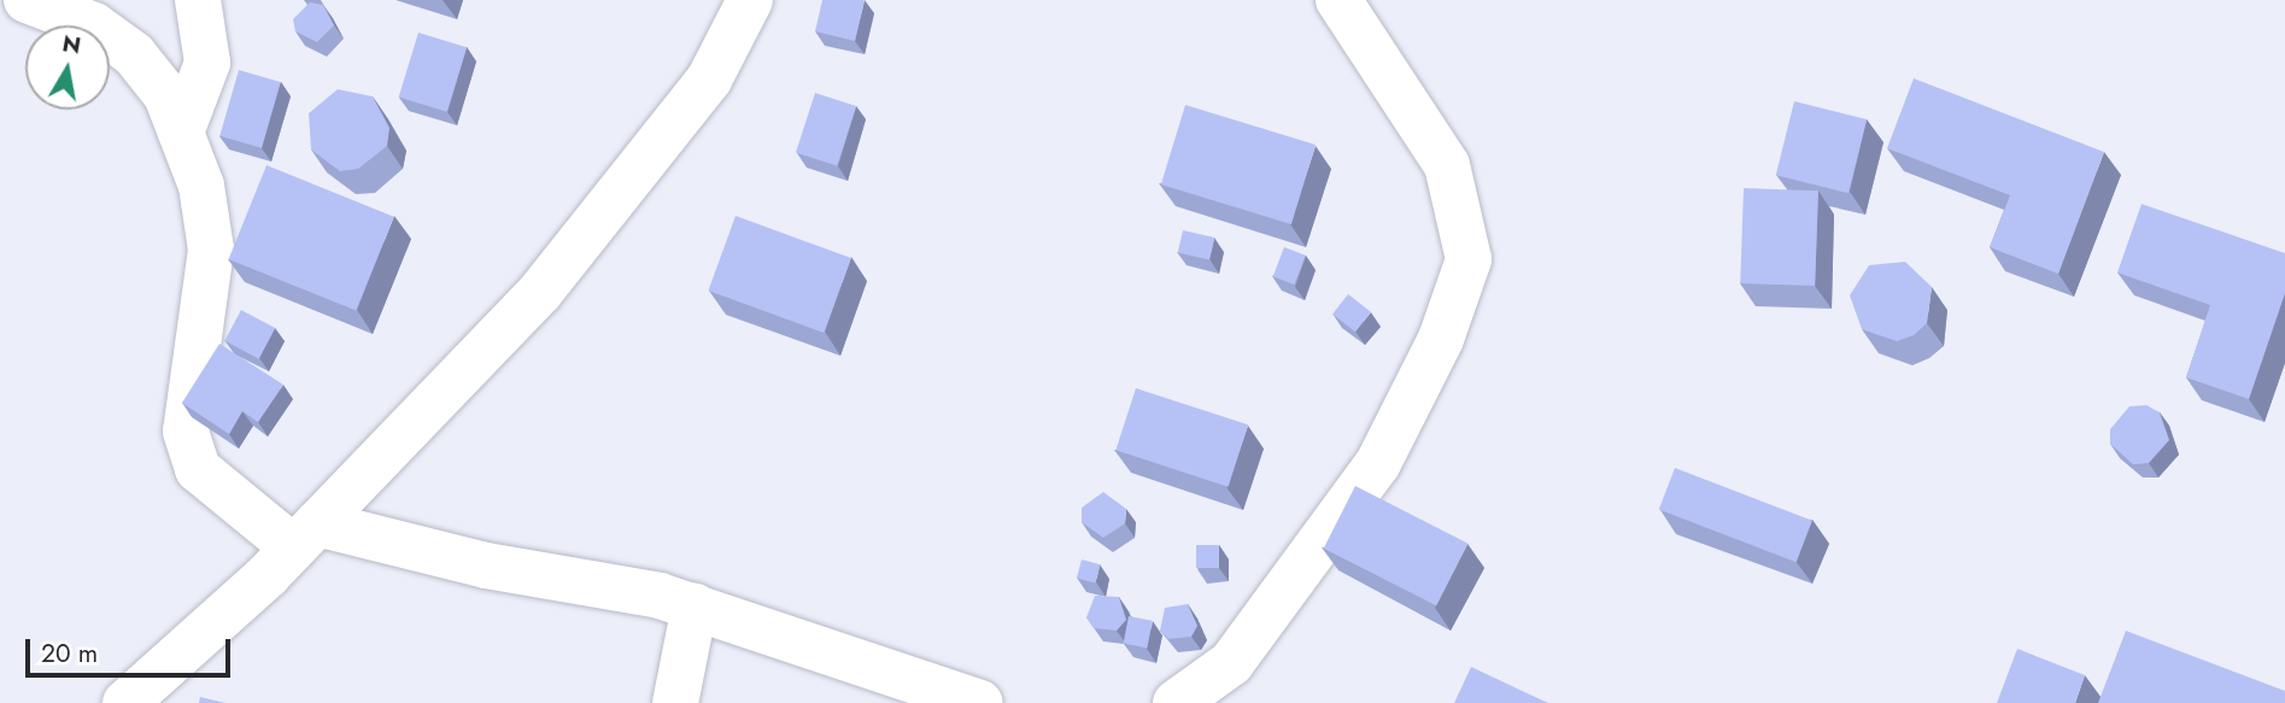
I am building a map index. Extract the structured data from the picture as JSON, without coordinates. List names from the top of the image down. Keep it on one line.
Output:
{"scale_bar":"20 m","north":"top"}
